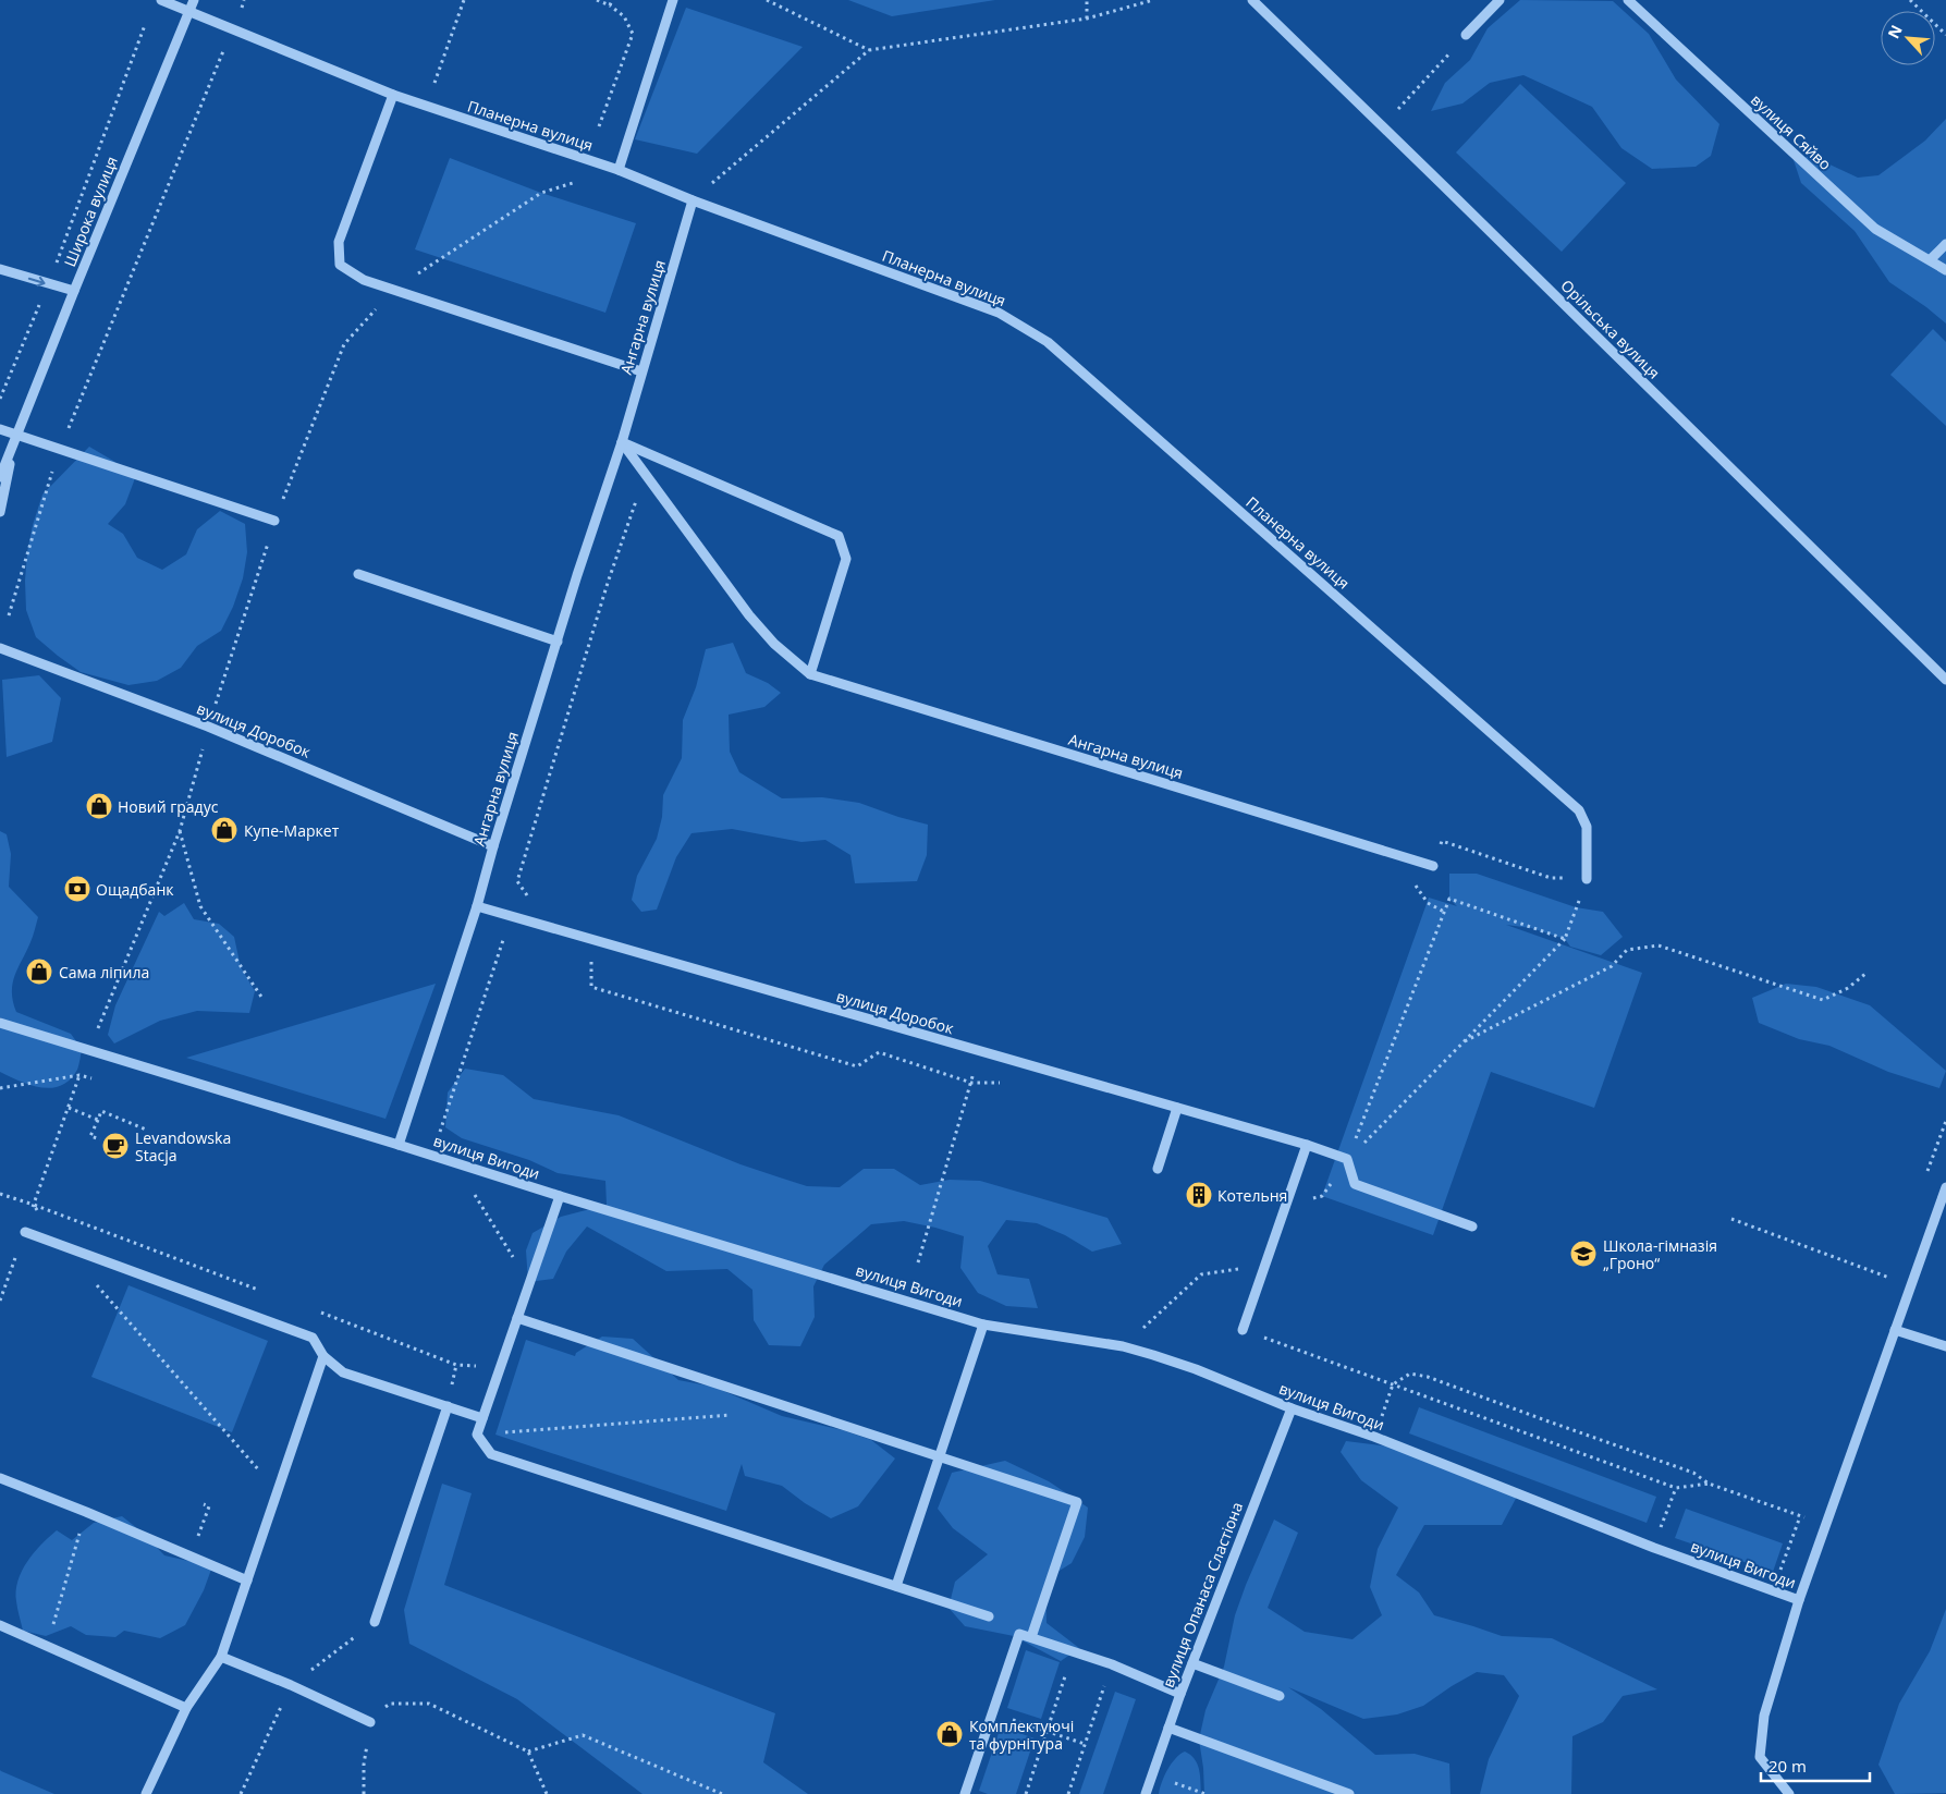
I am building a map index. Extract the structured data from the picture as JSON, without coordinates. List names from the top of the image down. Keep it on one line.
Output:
{"streets":{"street":["Планерна вулиця","вулиця Сяйво","Широка вулиця","Ангарна вулиця","Орільська вулиця","вулиця Доробок","вулиця Вигоди","вулиця Опанаса Сластіона"]},"crossings":[["Планерна вулиця","Широка вулиця"],["Планерна вулиця","Ангарна вулиця"],["Ангарна вулиця","вулиця Доробок"],["Ангарна вулиця","вулиця Вигоди"],["вулиця Вигоди","вулиця Опанаса Сластіона"]],"places":{"shop":["Новий градус","Купе-Маркет","Сама ліпила","Комплектуючі та фурнітура"],"bank":["Ощадбанк"],"cafe":["Levandowska Stacja"],"building":["Котельня"],"school or university":["Школа-гімназія „Гроно“"]},"scale_bar":"20 m","north":"top left"}
